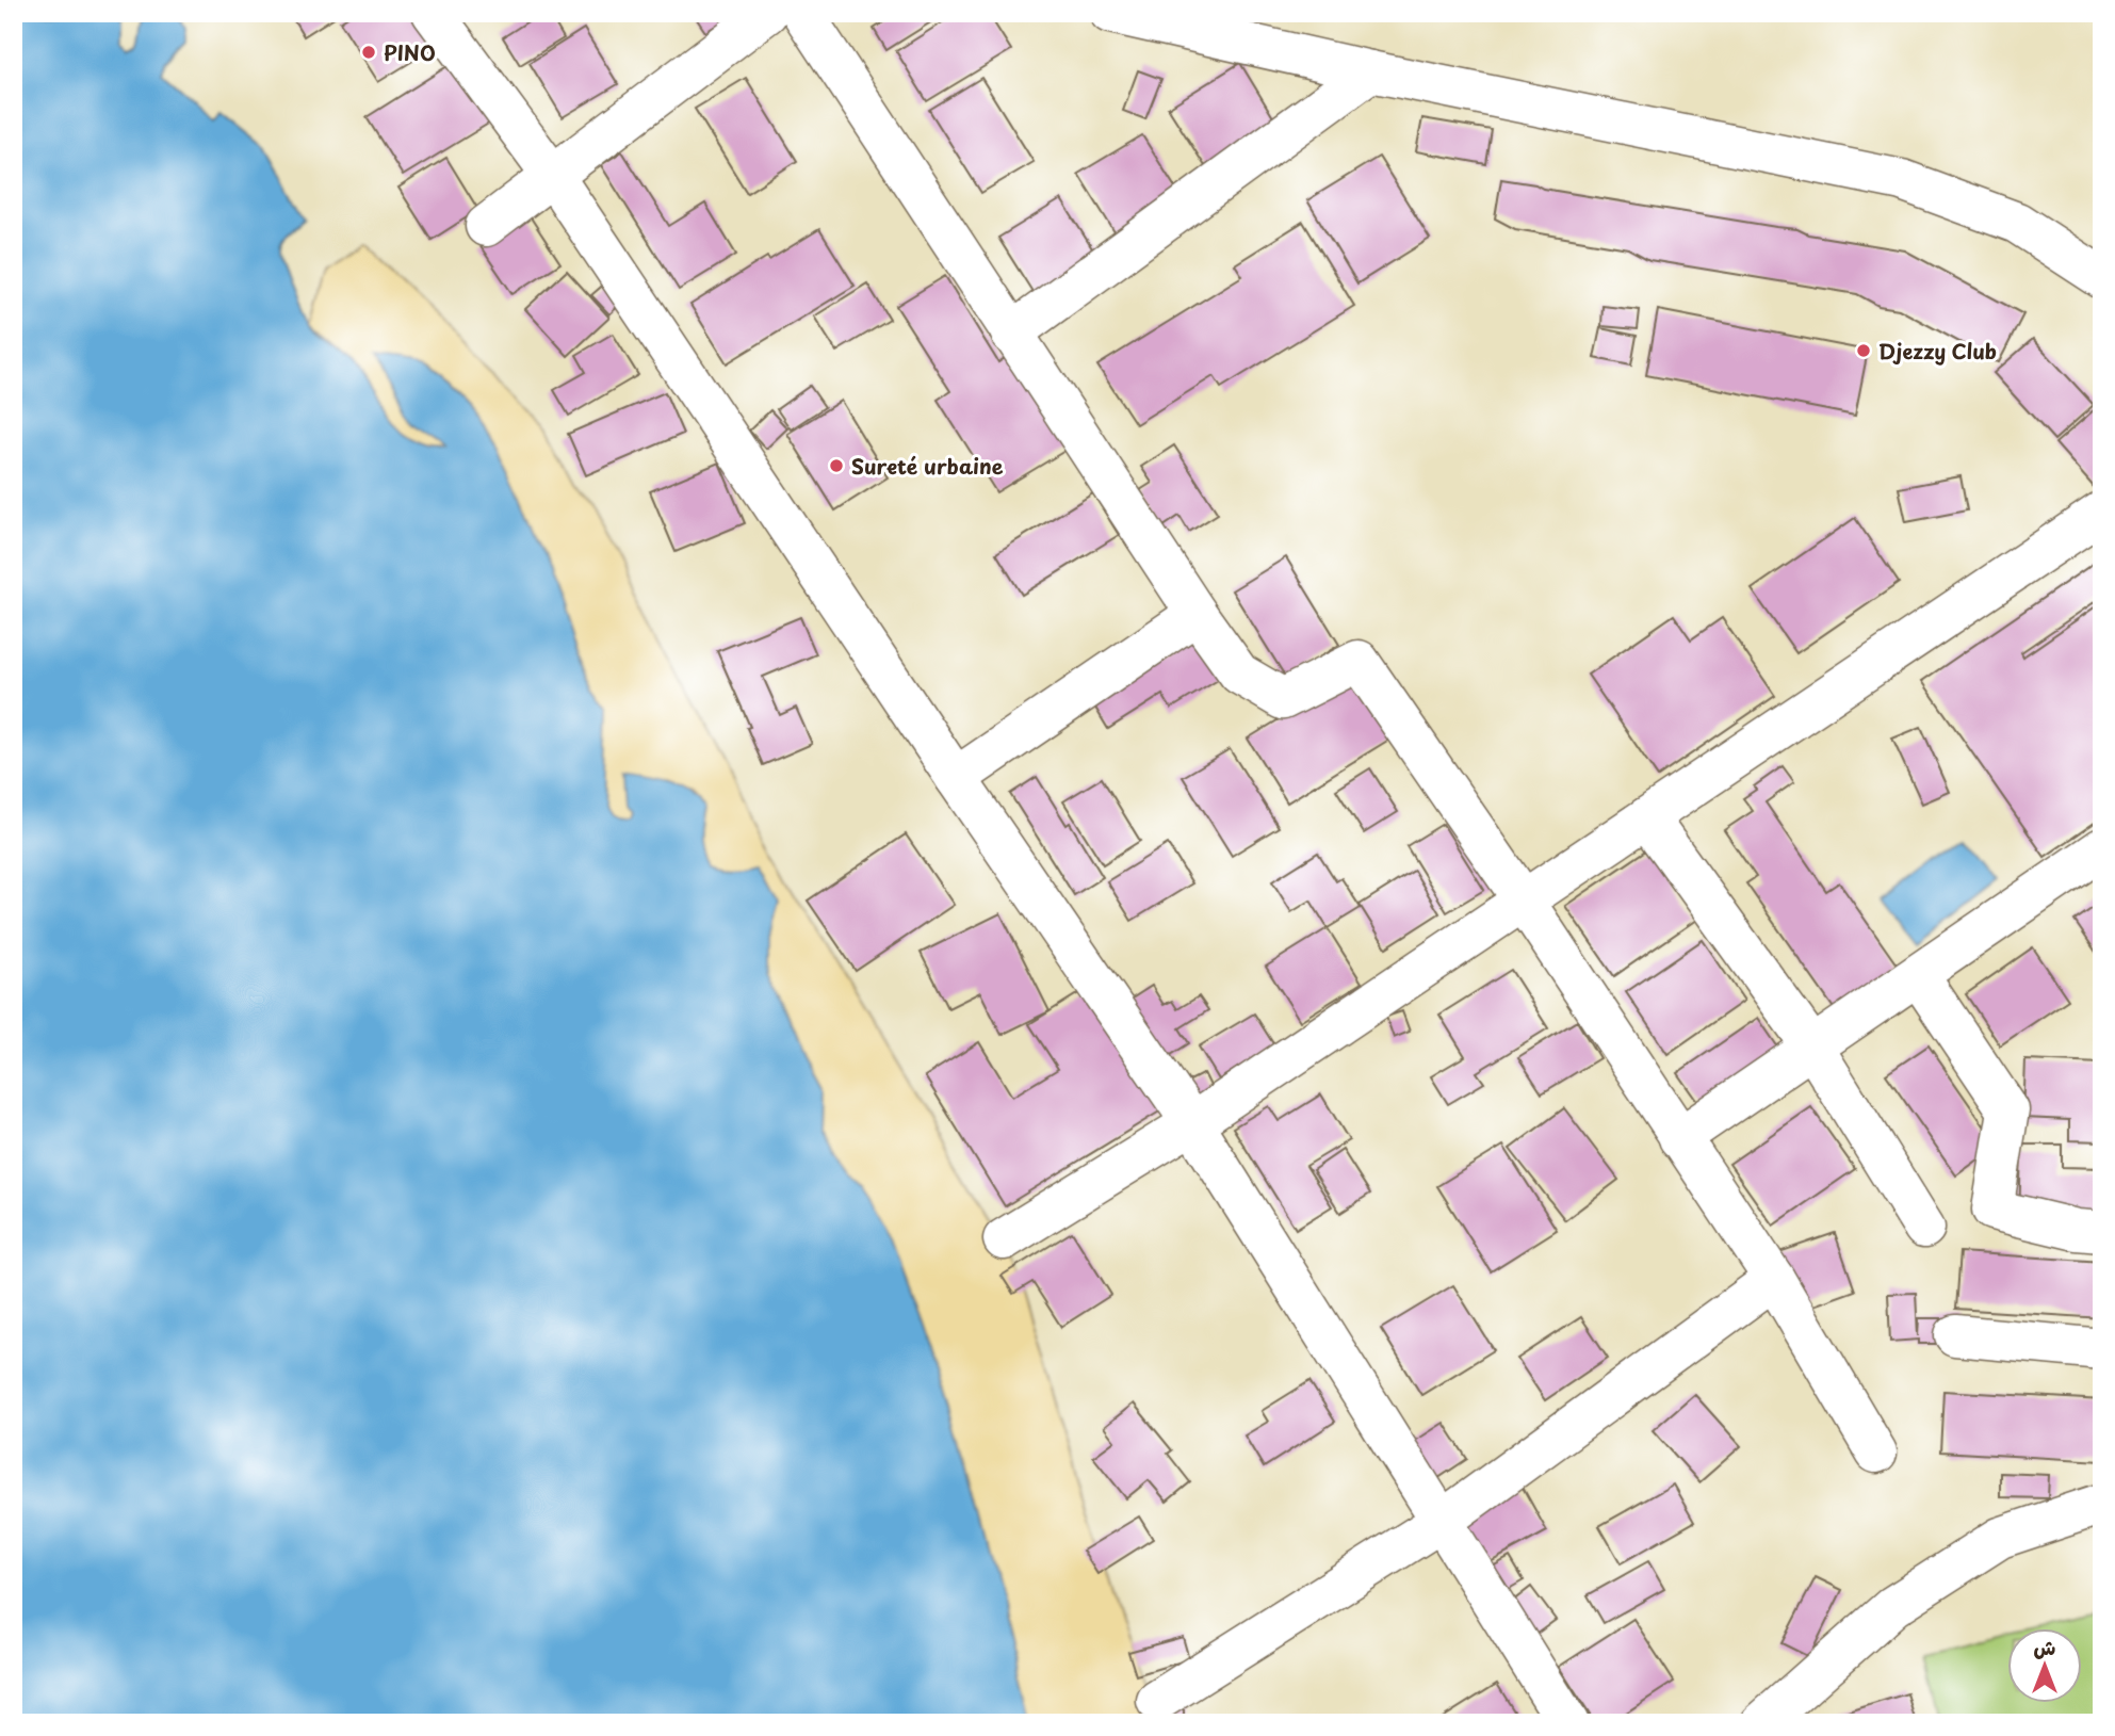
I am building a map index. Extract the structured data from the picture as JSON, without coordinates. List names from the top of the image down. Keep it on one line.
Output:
{"places":["PINO","Djezzy Club","Sureté urbaine"],"north":"top"}
